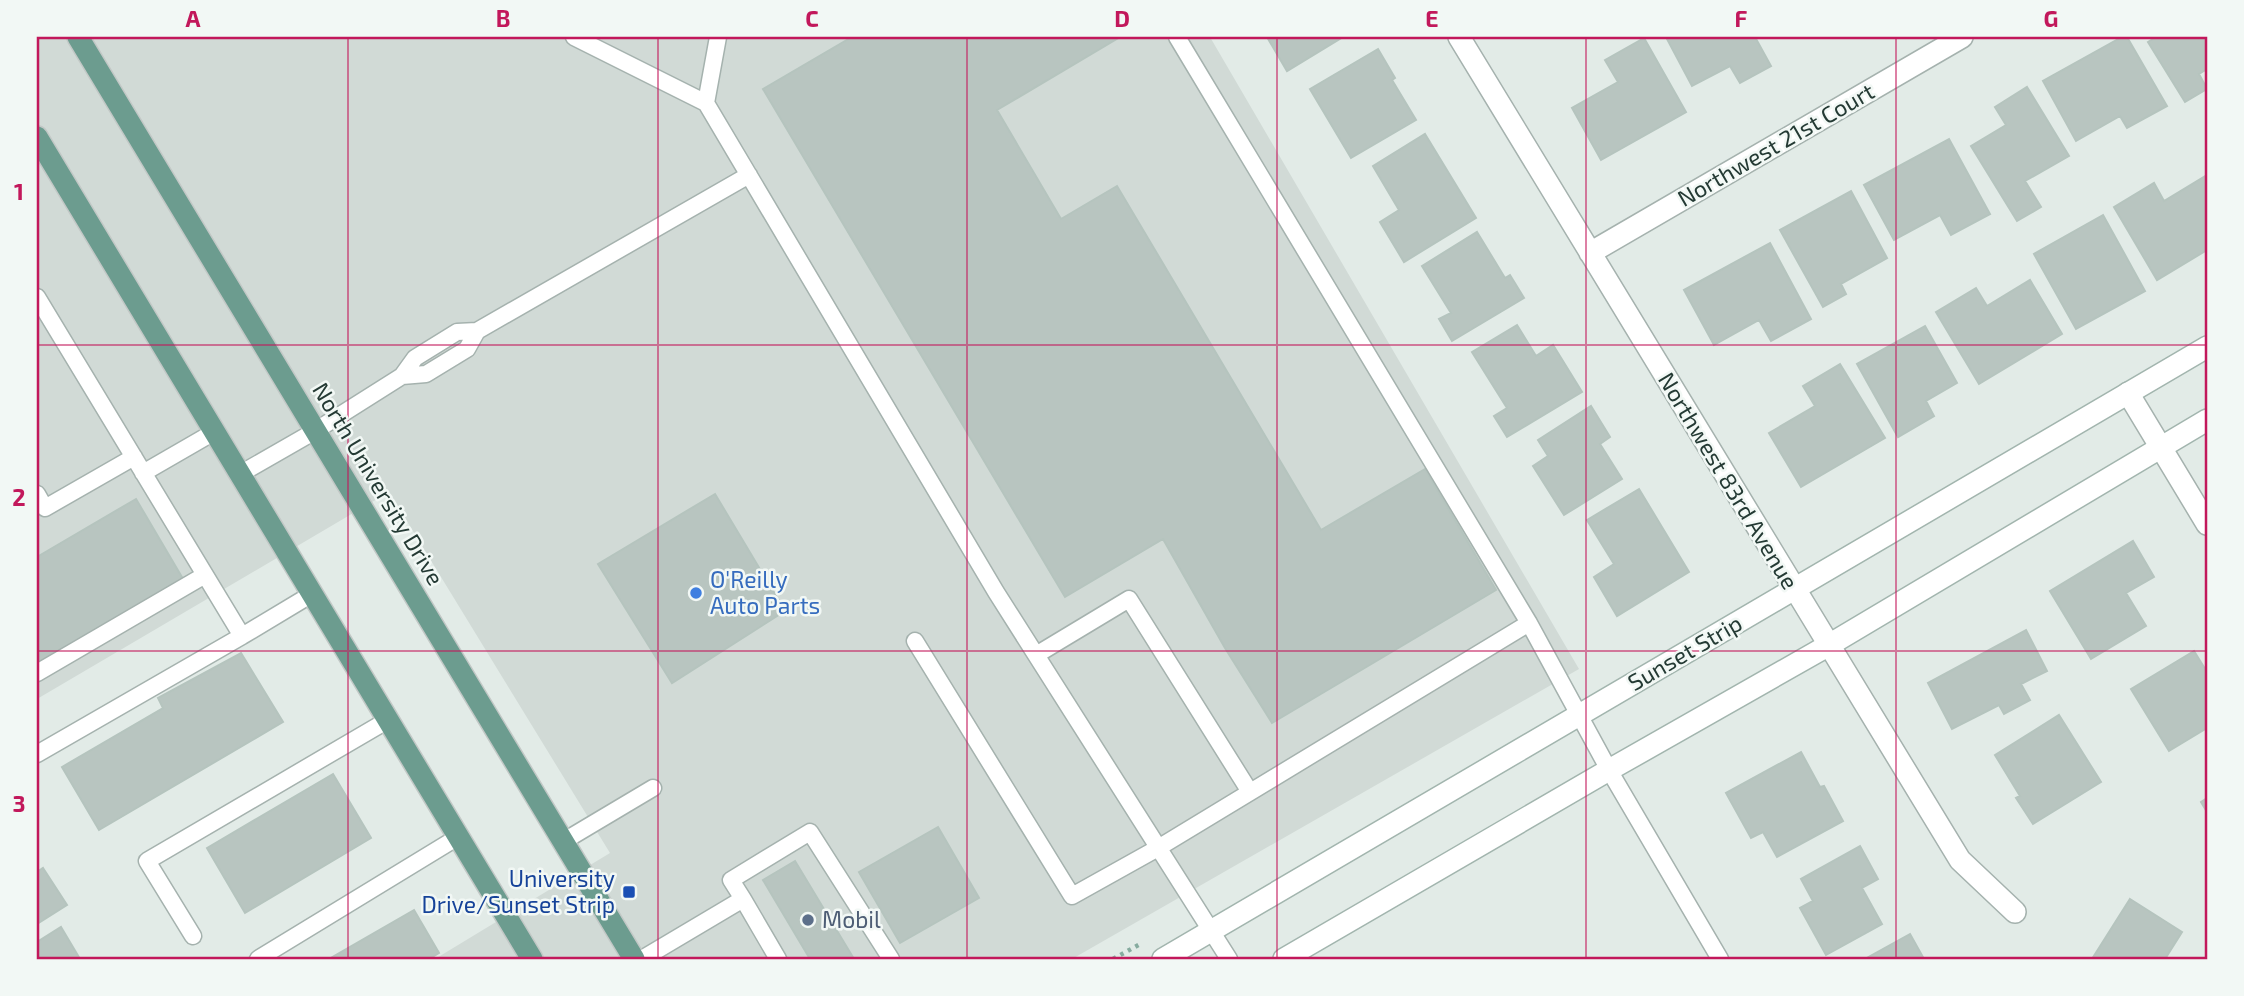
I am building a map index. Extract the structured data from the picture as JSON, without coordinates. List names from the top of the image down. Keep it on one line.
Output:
{"streets":{"main road":["North University Drive"],"street":["Northwest 21st Court","Northwest 83rd Avenue","Sunset Strip"]},"crossings":[["Northwest 21st Court","Northwest 83rd Avenue"],["Northwest 83rd Avenue","Sunset Strip"]],"places":{"other":["O'Reilly Auto Parts","Mobil"],"transit":["University Drive/Sunset Strip"]},"grid":{"columns":["A","B","C","D","E","F","G"],"rows":["1","2","3"]}}
